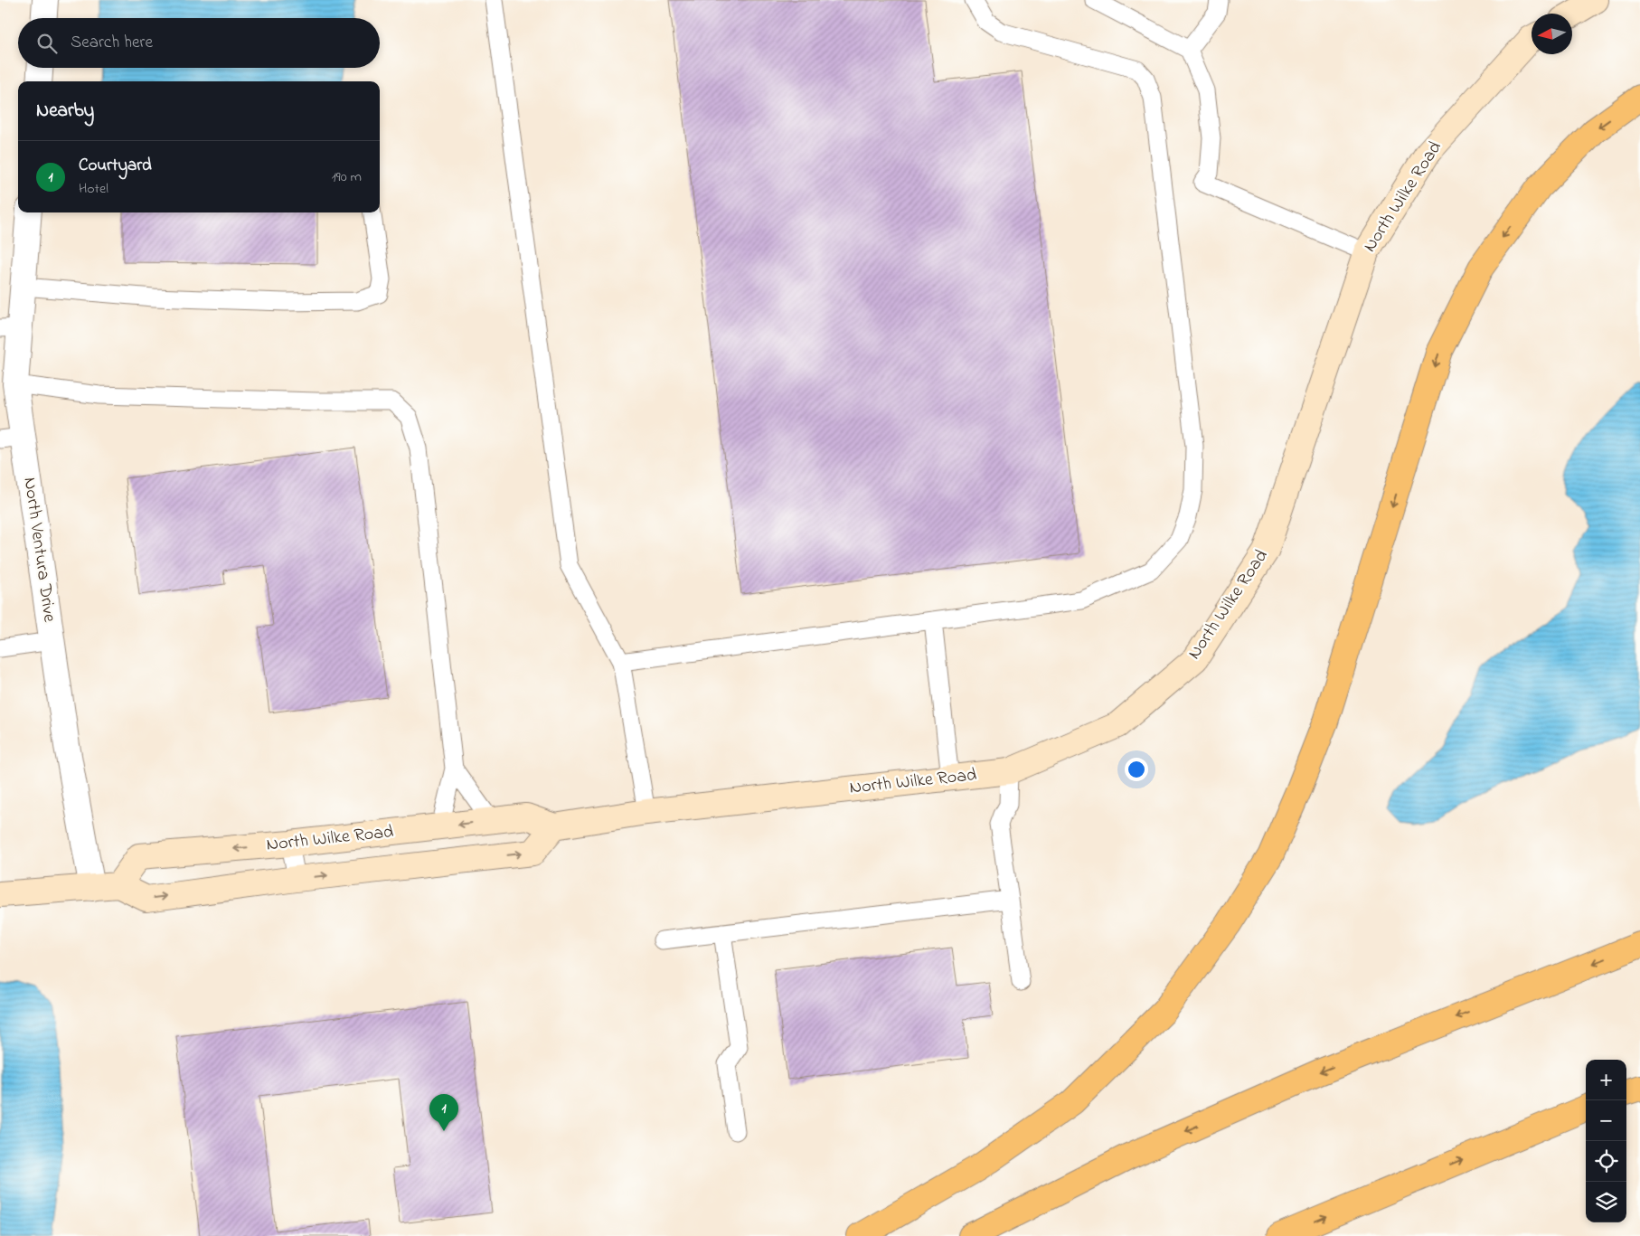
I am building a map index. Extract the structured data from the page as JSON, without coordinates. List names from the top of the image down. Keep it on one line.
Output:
{"streets":{"street":["North Wilke Road","North Ventura Drive"]},"north":"left","page":{"search":"Search here","heading":"Nearby","list":[{"mark":"1","name":"Courtyard","note":"Hotel","value":"190 m"}],"map_buttons":["+","−"],"pins":"1"}}
